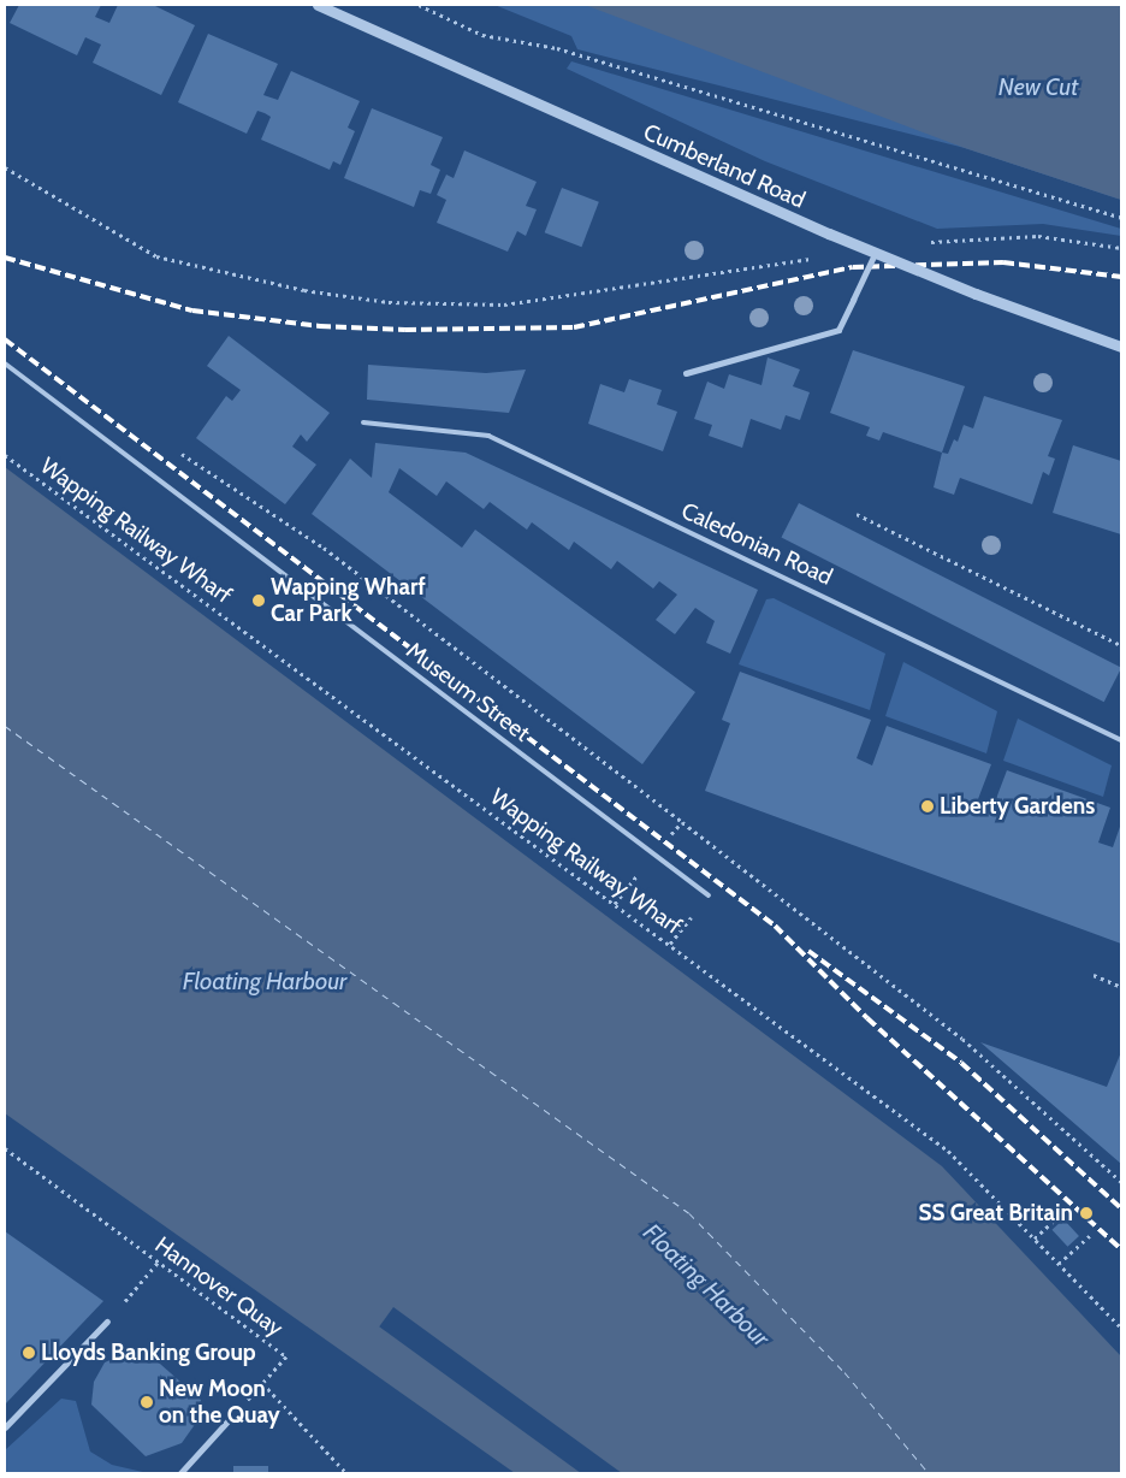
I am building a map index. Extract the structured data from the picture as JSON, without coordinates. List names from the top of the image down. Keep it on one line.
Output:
{"streets":{"street":["Cumberland Road"],"lane":["Caledonian Road","Museum Street"],"path":["Wapping Railway Wharf","Hannover Quay"]},"water":["New Cut","Floating Harbour"],"places":["Wapping Wharf Car Park","Liberty Gardens","SS Great Britain","Lloyds Banking Group","New Moon on the Quay"]}
